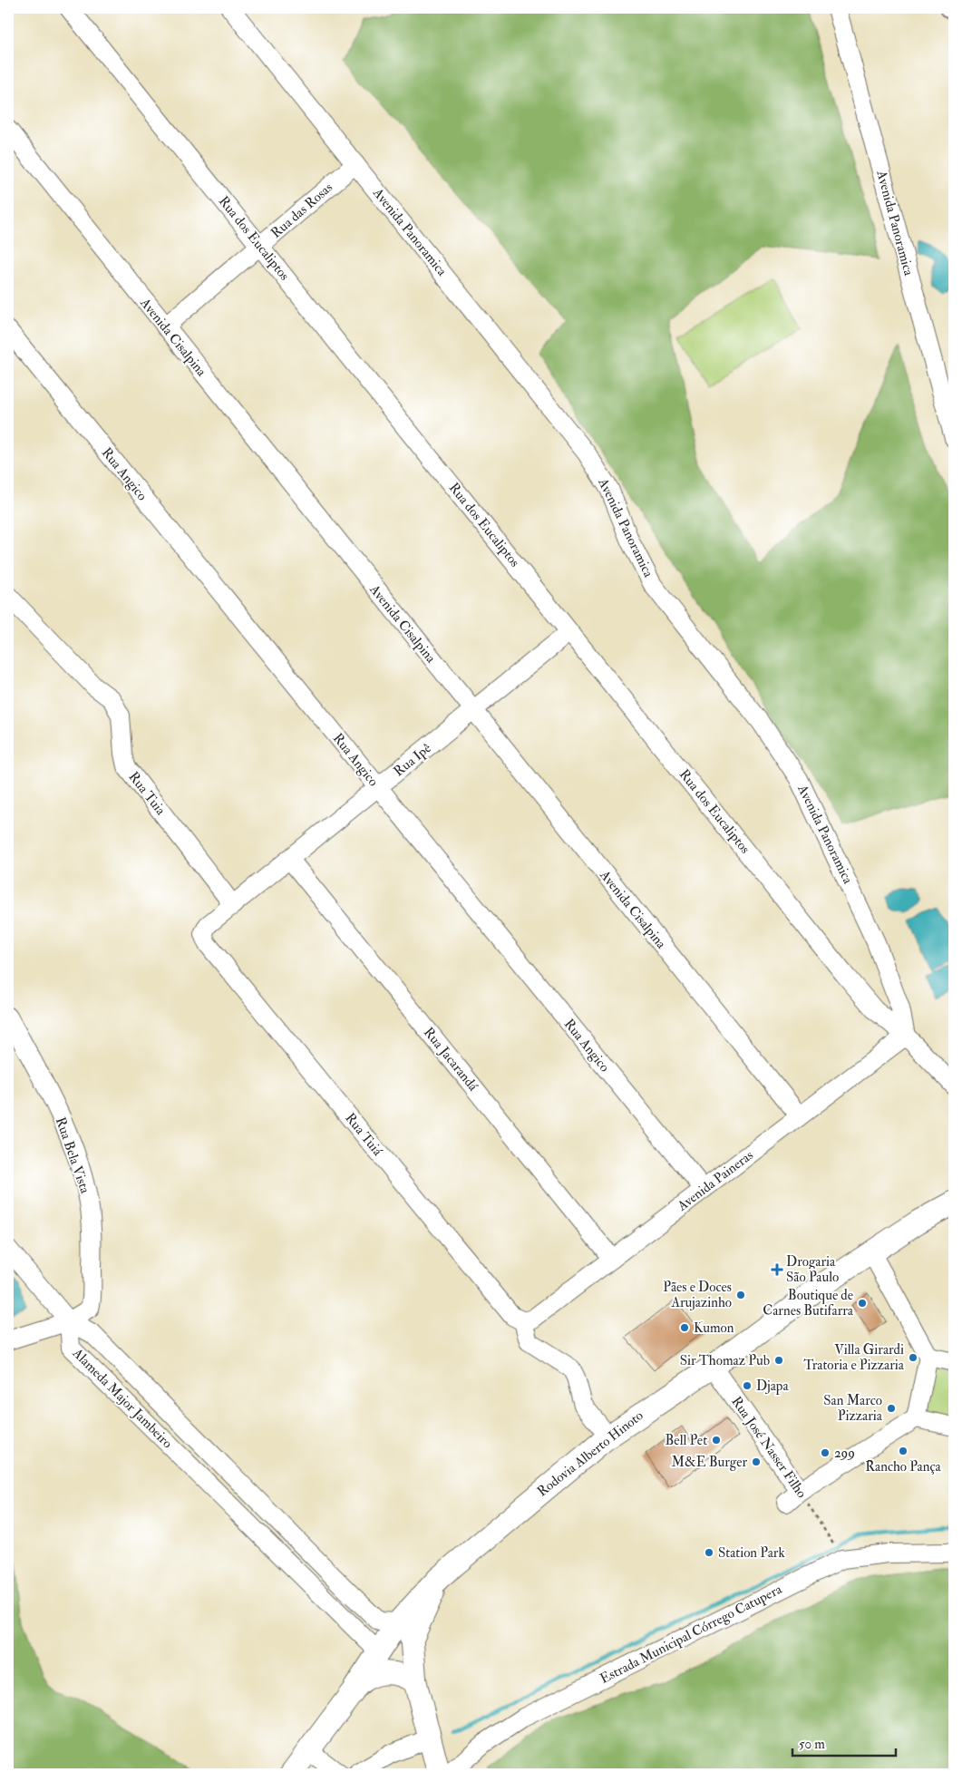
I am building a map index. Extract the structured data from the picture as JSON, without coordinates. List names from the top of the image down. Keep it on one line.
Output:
{"streets":{"main road":["Rodovia Alberto Hinoto"],"street":["Rua das Rosas","Avenida Panoramica","Rua dos Eucaliptos","Avenida Cisalpina","Rua Angico","Rua Ipê","Rua Tuia","Rua Jacarandá","Rua Tuiá","Rua Bela Vista","Avenida Paineras","Alameda Major Jambeiro","Rua José Nasser Filho","Estrada Municipal Córrego Catupera"]},"crossings":[["Rua das Rosas","Avenida Panoramica"],["Rua das Rosas","Rua dos Eucaliptos"],["Rua das Rosas","Avenida Cisalpina"],["Avenida Panoramica","Rua dos Eucaliptos"],["Avenida Panoramica","Avenida Paineras"],["Rua dos Eucaliptos","Rua Ipê"],["Rua dos Eucaliptos","Avenida Paineras"],["Avenida Cisalpina","Rua Ipê"],["Avenida Cisalpina","Avenida Paineras"],["Rua Angico","Rua Ipê"],["Rua Angico","Avenida Paineras"],["Rua Ipê","Rua Tuia"],["Rua Ipê","Rua Jacarandá"],["Rua Ipê","Rua Tuiá"],["Rua Jacarandá","Avenida Paineras"],["Rua Tuiá","Avenida Paineras"],["Rua Bela Vista","Alameda Major Jambeiro"],["Alameda Major Jambeiro","Rodovia Alberto Hinoto"],["Rua José Nasser Filho","Rodovia Alberto Hinoto"],["Rua José Nasser Filho","Estrada Municipal Córrego Catupera"]],"places":{"health":["Drogaria São Paulo"],"other":["Pães e Doces Arujazinho","Boutique de Carnes Butifarra","Kumon","Villa Girardi Tratoria e Pizzaria","Sir Thomaz Pub","Djapa","San Marco Pizzaria","Bell Pet","Rancho Pança","299","M&E Burger","Station Park"]},"scale_bar":"50 m"}
